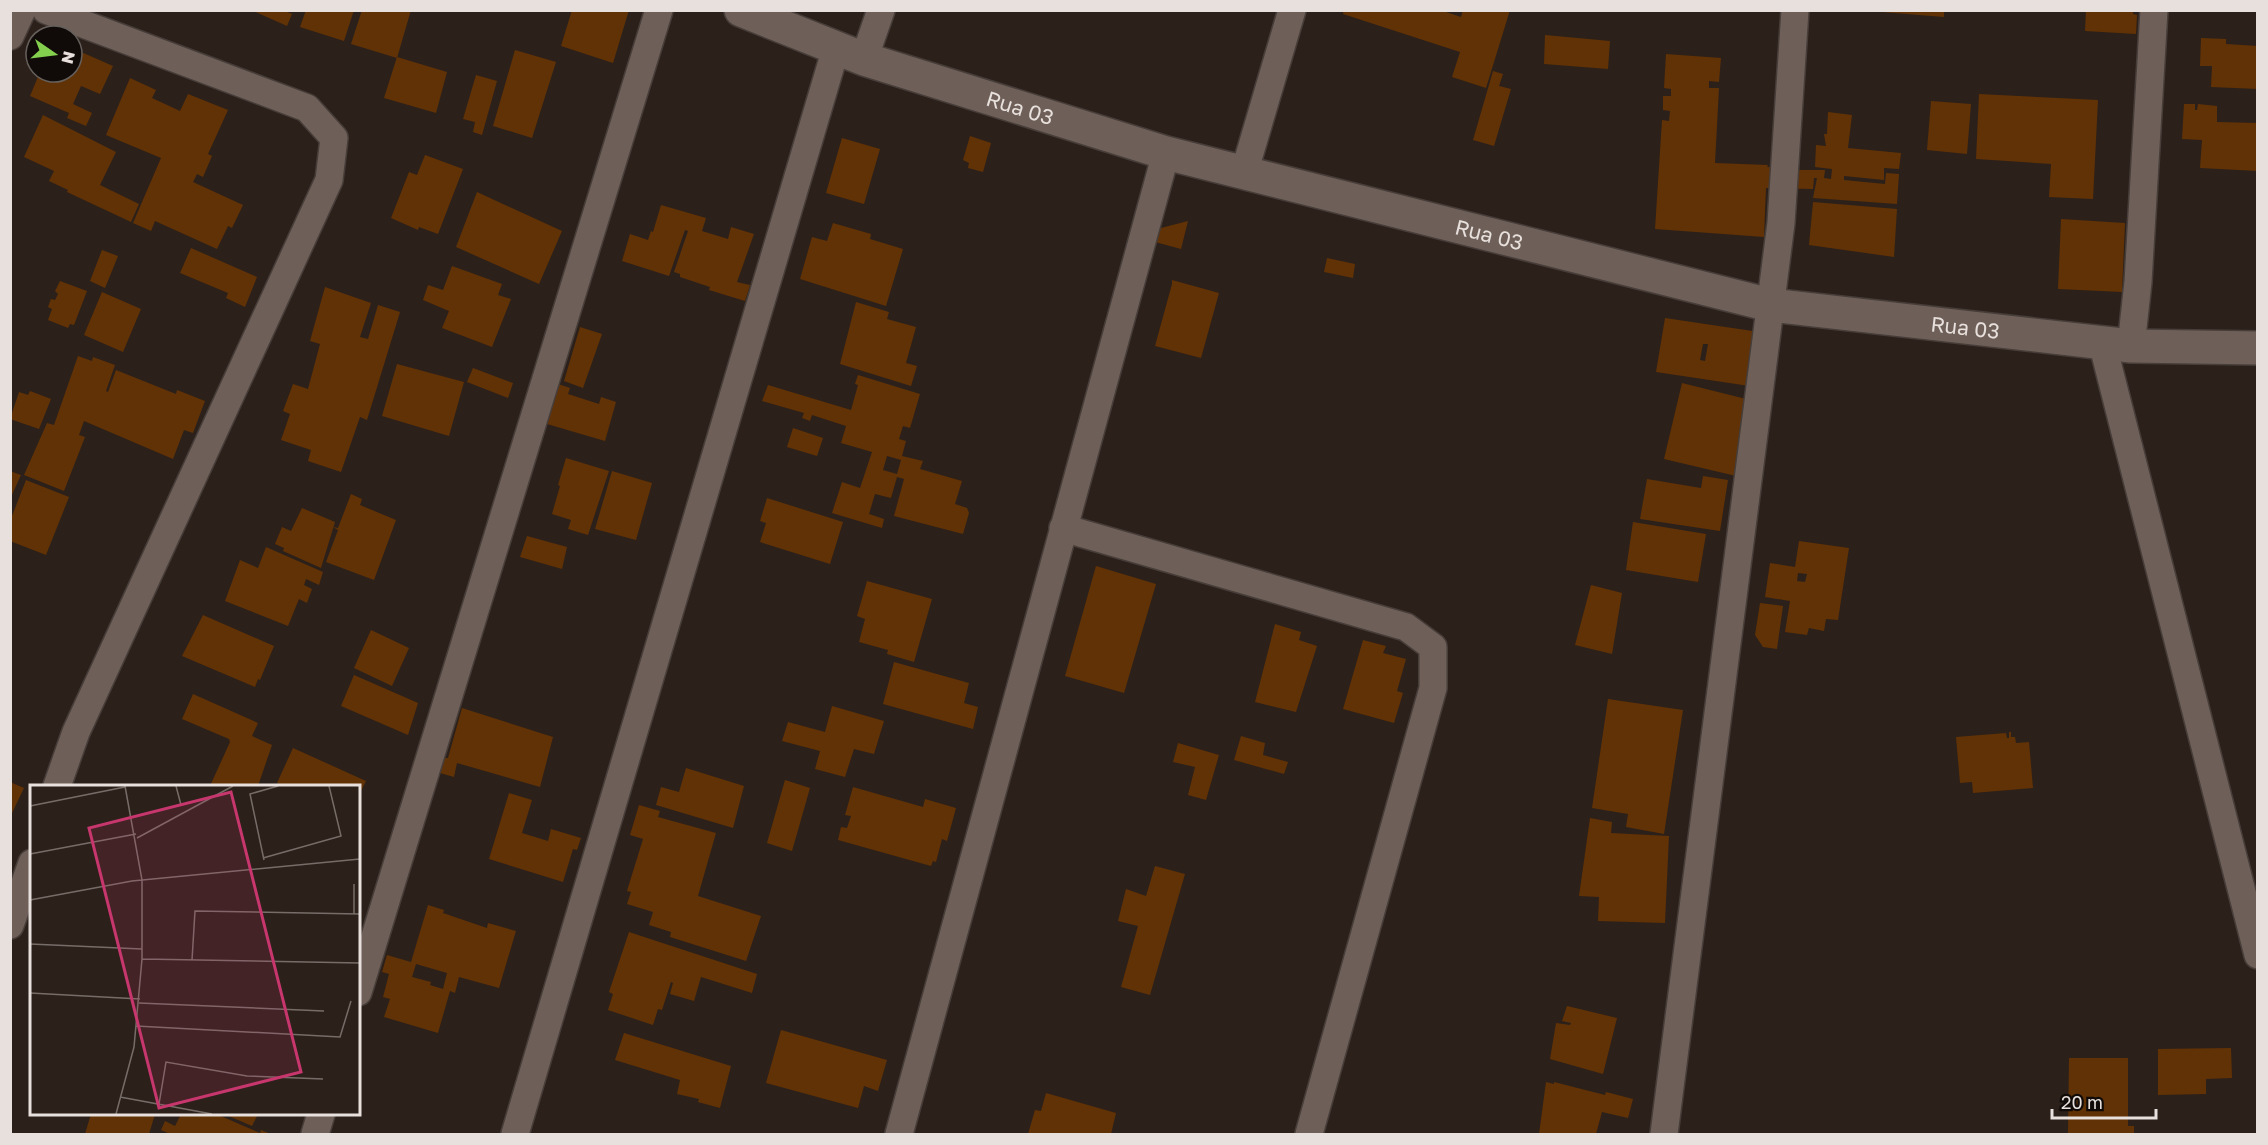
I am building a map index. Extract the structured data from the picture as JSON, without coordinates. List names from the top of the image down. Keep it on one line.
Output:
{"streets":{"street":["Rua 03"]},"scale_bar":"20 m","north":"right"}
